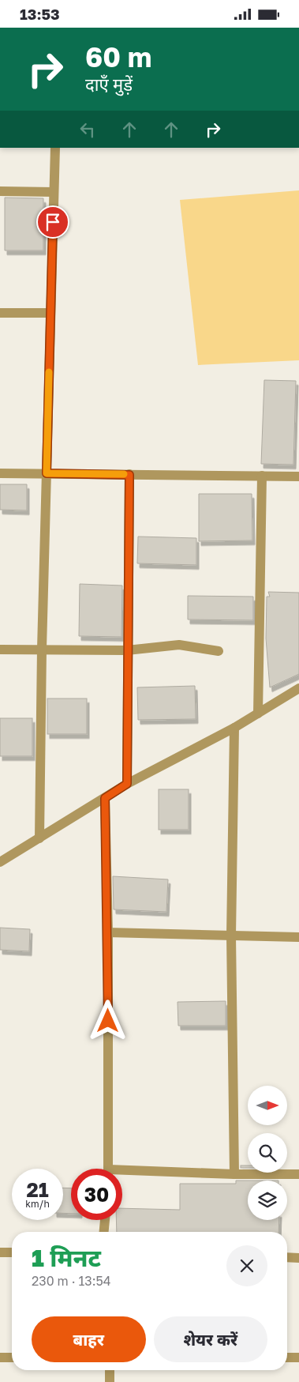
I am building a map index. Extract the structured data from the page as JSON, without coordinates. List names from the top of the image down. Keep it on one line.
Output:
{"north":"right","page":{"status":"13:53","turn":["60 m","दाएँ मुड़ें"],"speed":"21 km/h","limit":"30","heading":["1 मिनट","230 m · 13:54"],"buttons":["बाहर","शेयर करें"]}}
